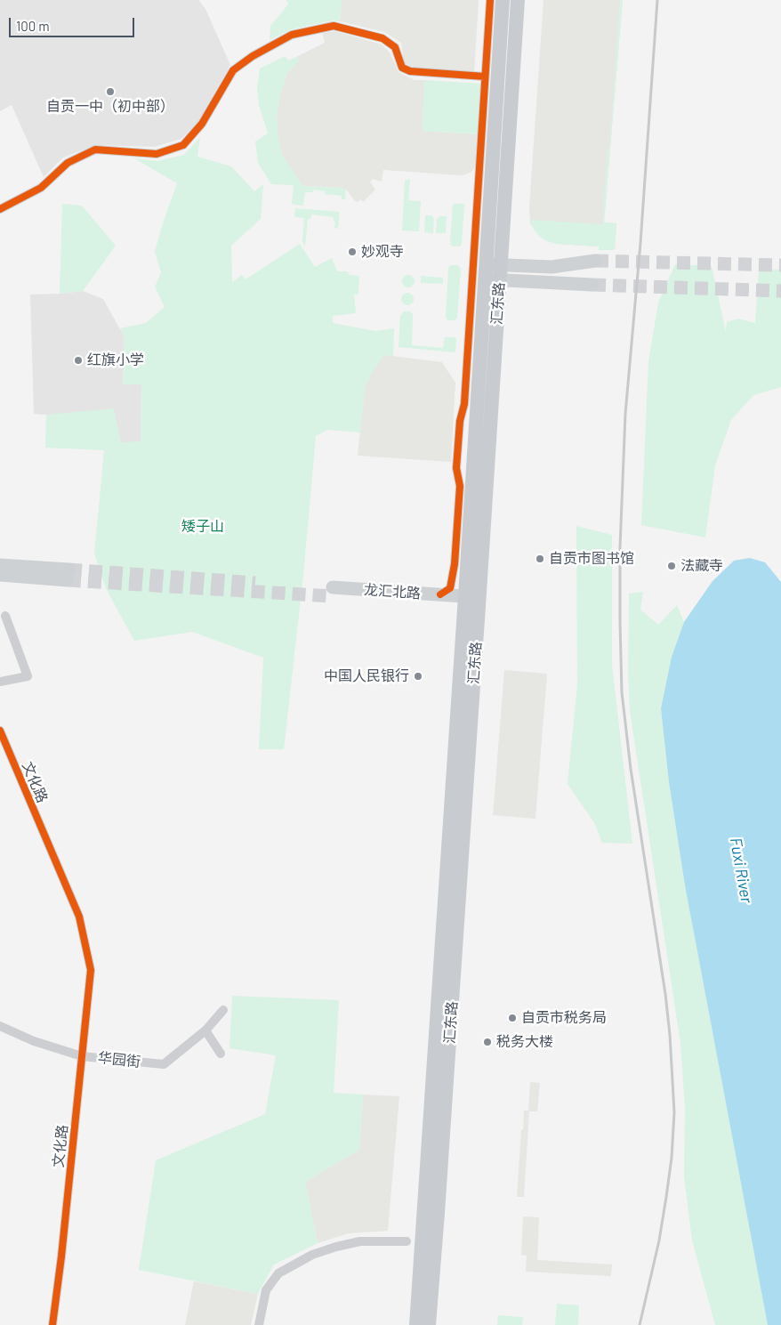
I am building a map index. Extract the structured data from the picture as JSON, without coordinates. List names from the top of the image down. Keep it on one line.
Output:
{"streets":{"main road":["汇东路","龙汇北路"],"street":["文化路","华园街"]},"crossings":[["汇东路","龙汇北路"],["文化路","华园街"]],"water":["Fuxi River"],"parks":["矮子山"],"places":["自贡一中（初中部）","妙观寺","红旗小学","自贡市图书馆","法藏寺","中国人民银行","自贡市税务局","税务大楼"],"scale_bar":"100 m"}
